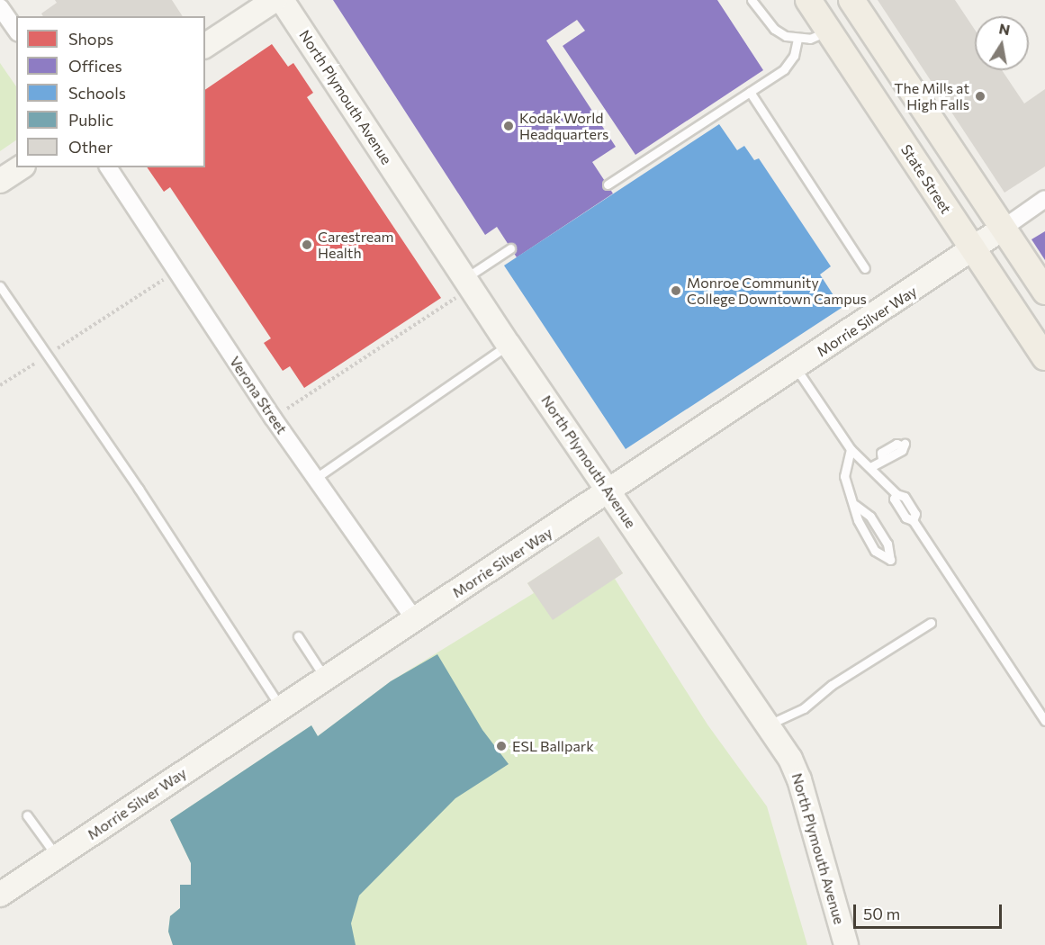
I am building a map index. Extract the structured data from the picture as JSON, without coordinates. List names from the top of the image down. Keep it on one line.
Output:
{"streets":{"main road":["North Plymouth Avenue","State Street","Morrie Silver Way"],"street":["Verona Street"]},"crossings":[["North Plymouth Avenue","Morrie Silver Way"],["State Street","Morrie Silver Way"],["Morrie Silver Way","Verona Street"]],"places":["The Mills at High Falls","Kodak World Headquarters","Carestream Health","Monroe Community College Downtown Campus","ESL Ballpark"],"legend":["Shops","Offices","Schools","Public","Other"],"scale_bar":"50 m","north":"top"}
